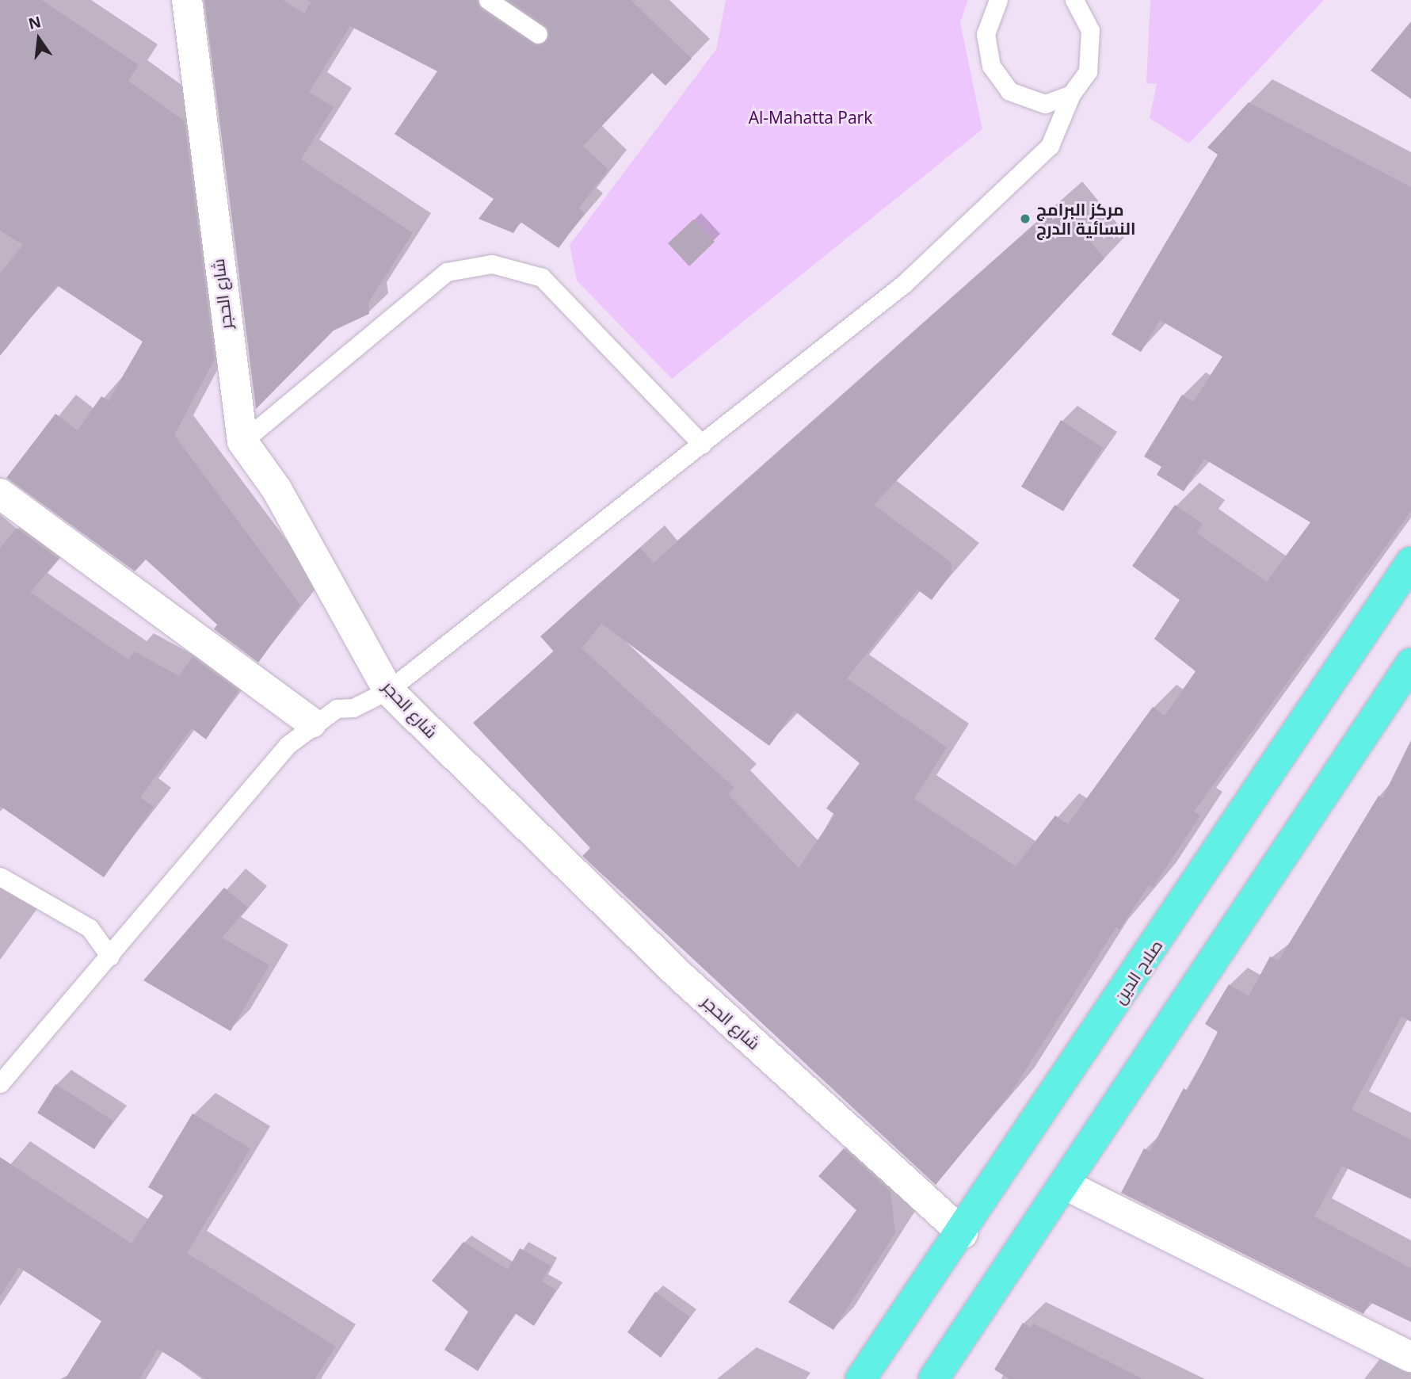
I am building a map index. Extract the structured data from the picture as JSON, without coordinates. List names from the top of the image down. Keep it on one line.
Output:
{"streets":{"highway":["صلاح الدين"],"street":["شارع الحجر"]},"crossings":[["شارع الحجر","صلاح الدين"]],"parks":["Al-Mahatta Park"],"places":["مركز البرامج النسائية الدرج"],"north":"top"}
